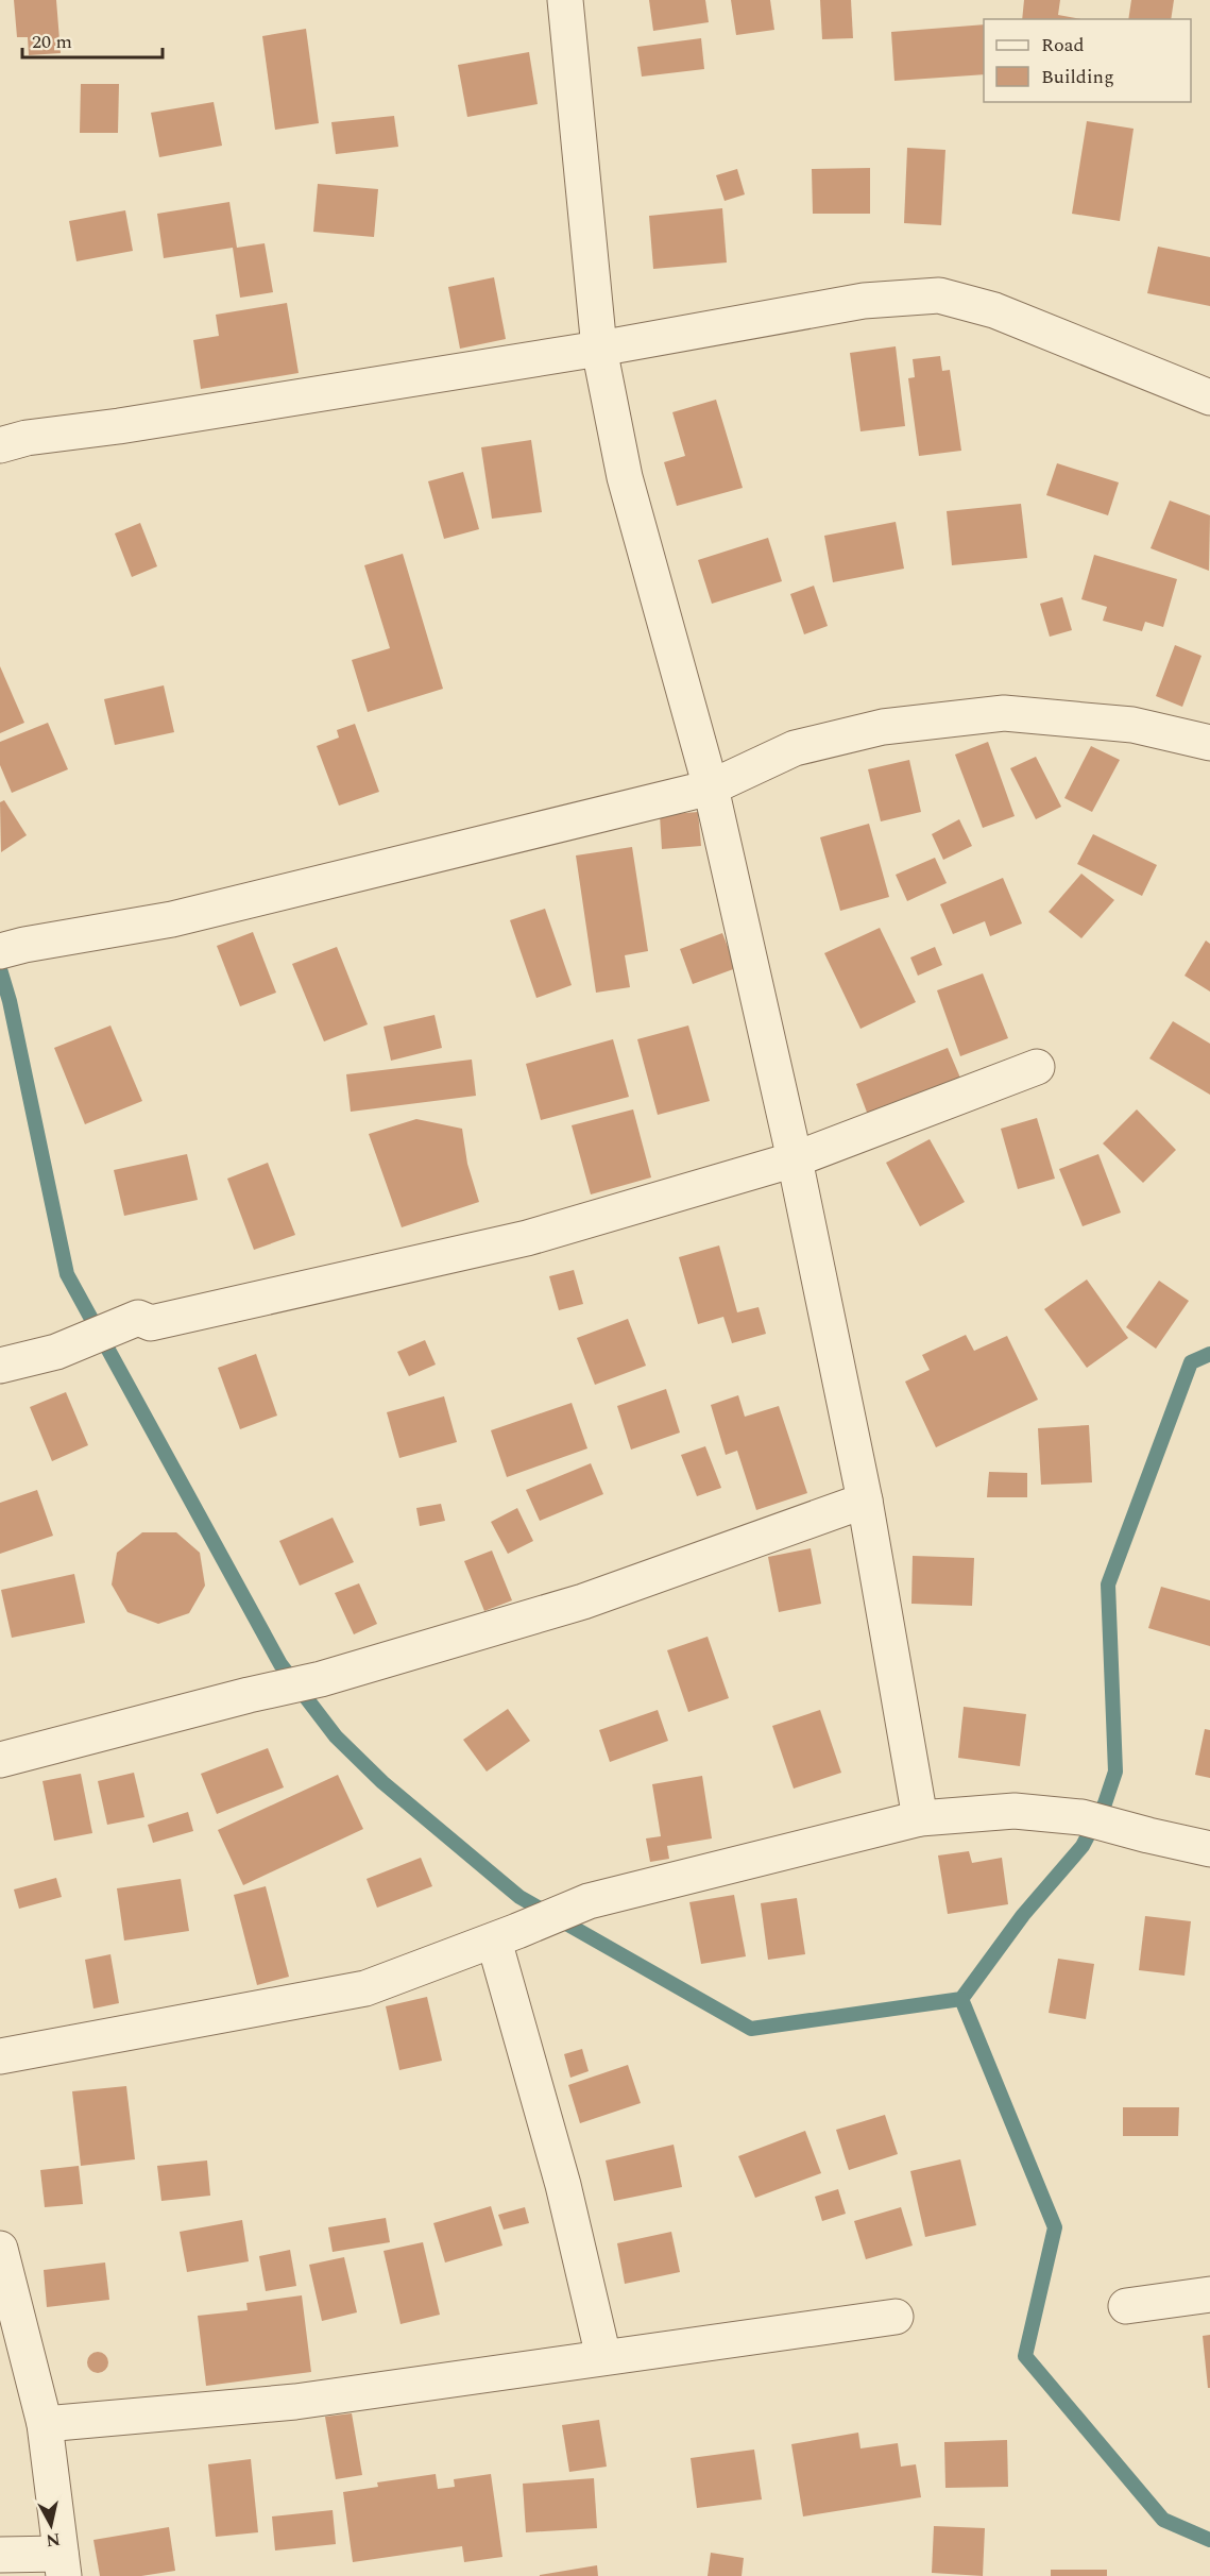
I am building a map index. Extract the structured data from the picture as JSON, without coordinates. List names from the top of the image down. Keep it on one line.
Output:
{"legend":["Road","Building"],"scale_bar":"20 m","north":"bottom"}
